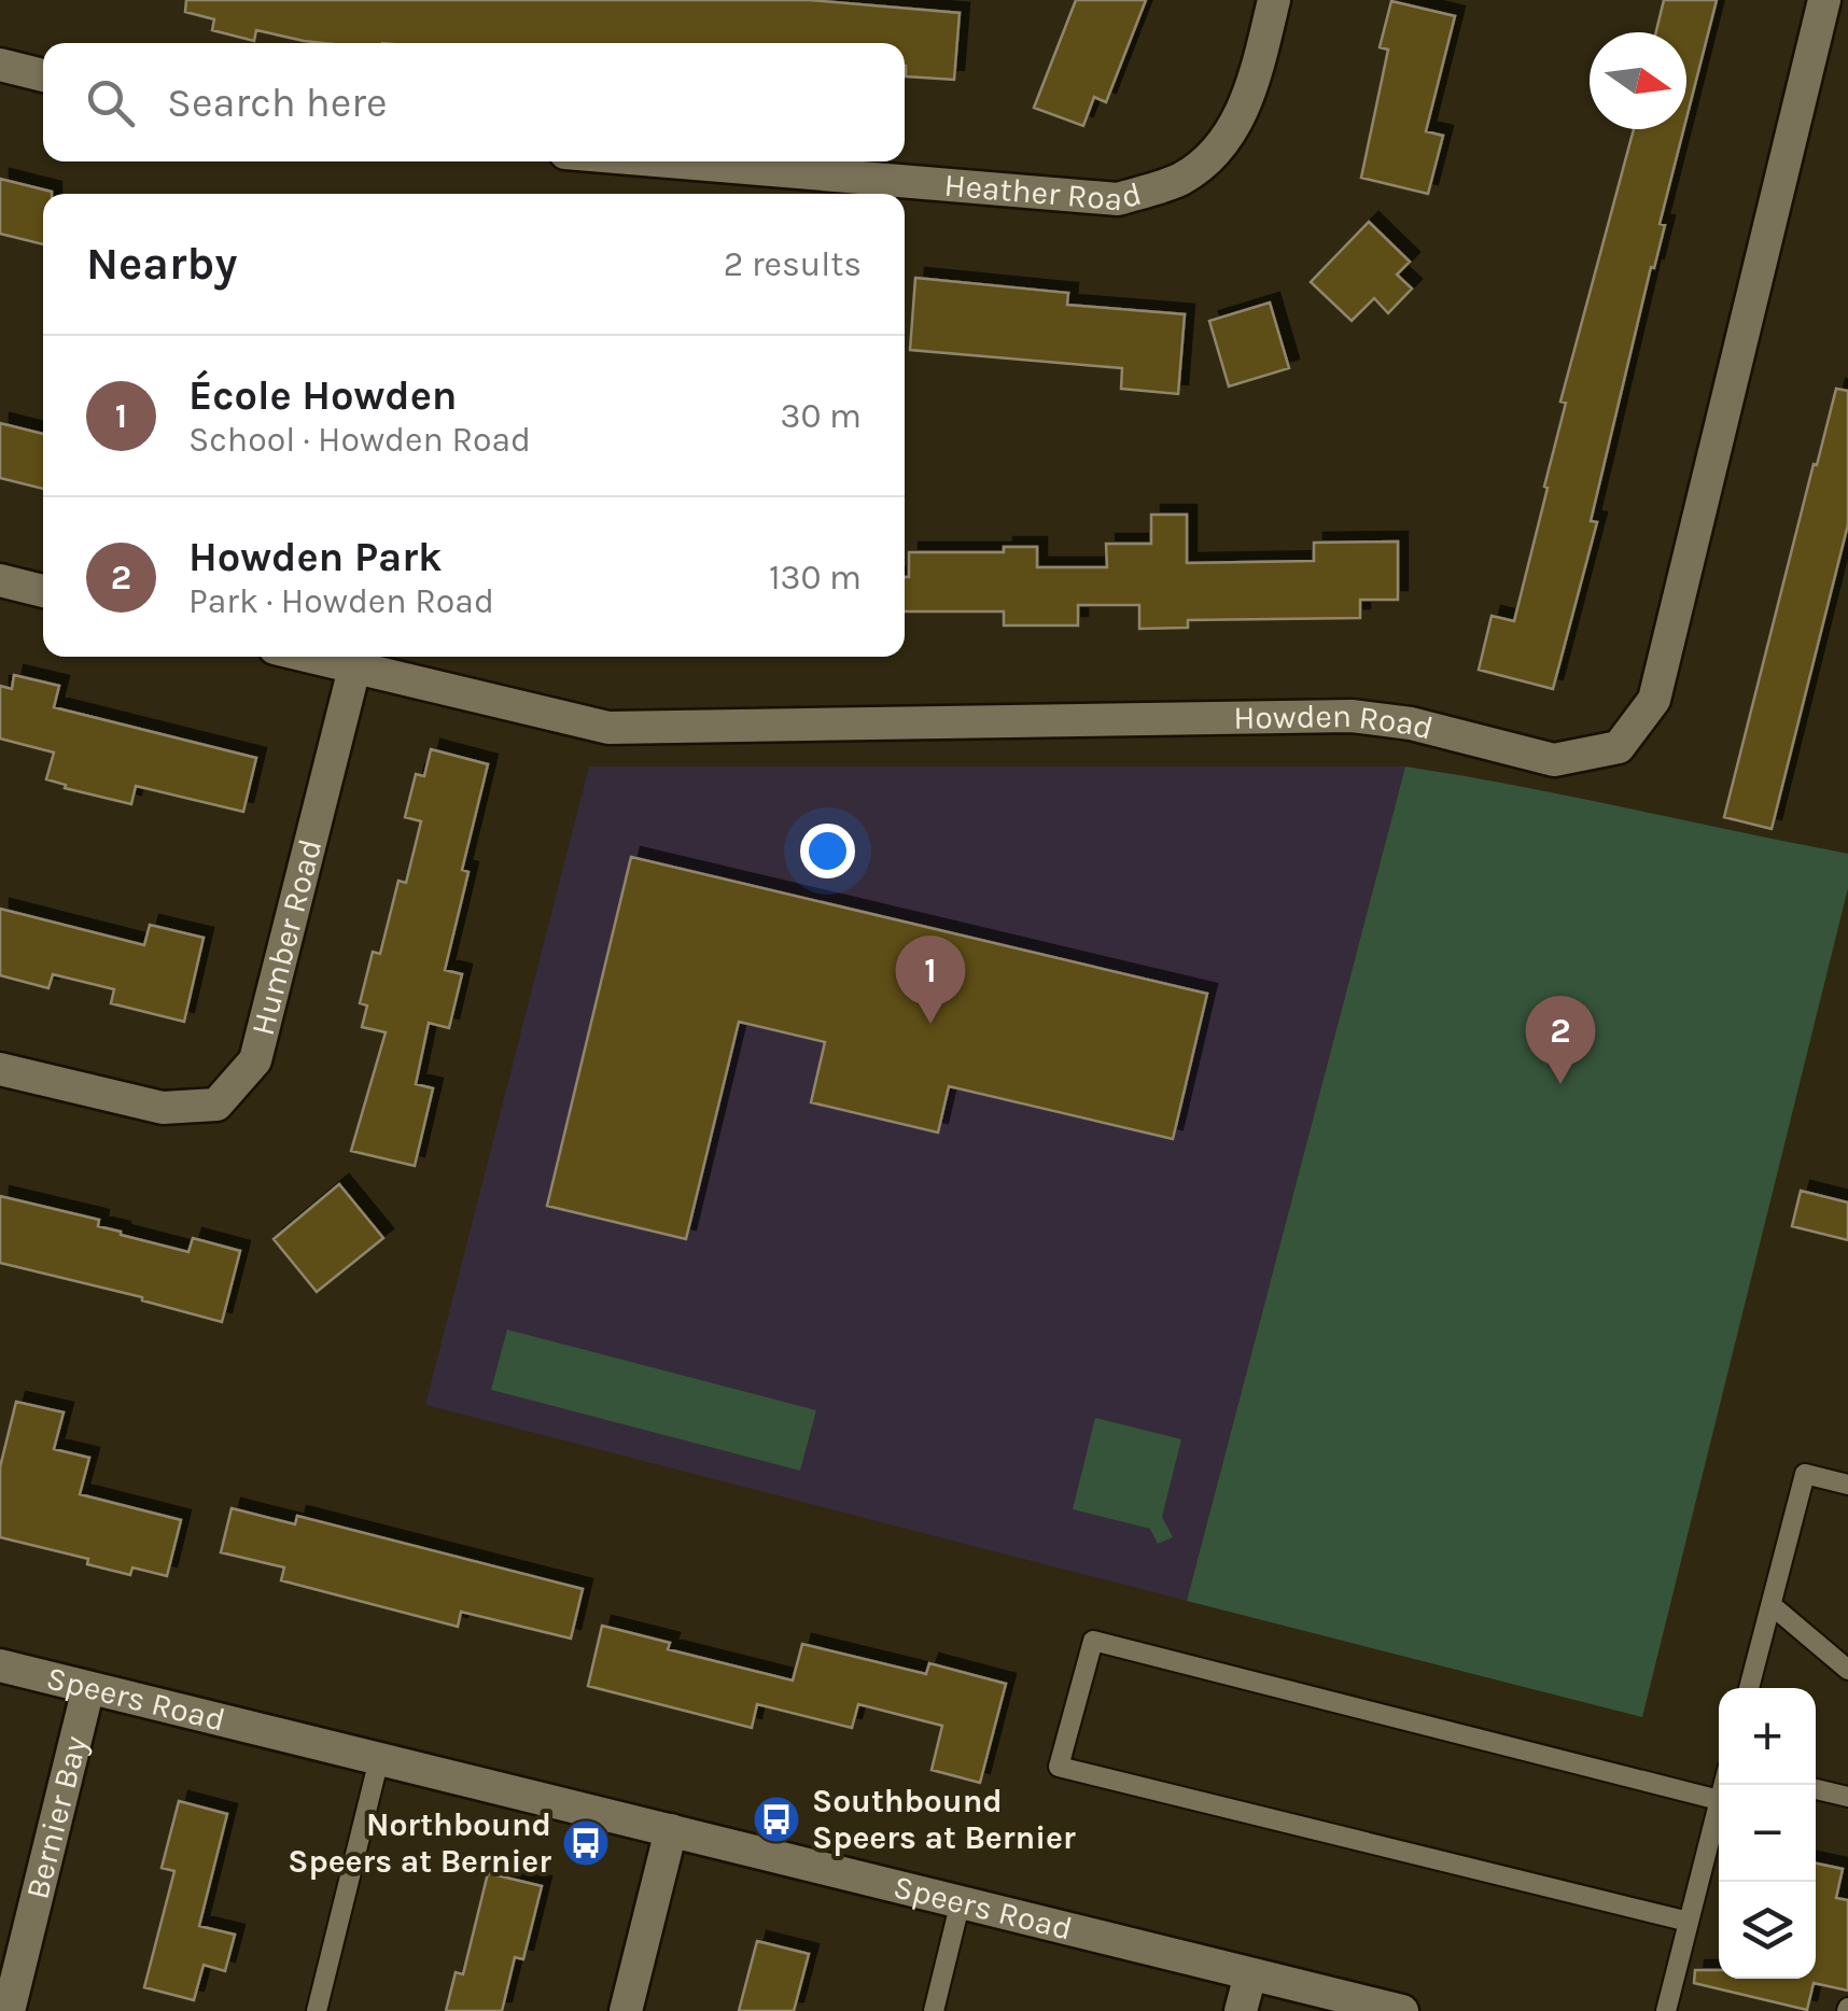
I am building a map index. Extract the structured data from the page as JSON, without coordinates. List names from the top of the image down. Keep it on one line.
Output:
{"streets":{"street":["Heather Road","Howden Road","Humber Road","Speers Road","Bernier Bay"]},"crossings":[["Howden Road","Humber Road"],["Speers Road","Bernier Bay"]],"places":{"bus stop":["Southbound Speers at Bernier","Northbound Speers at Bernier"]},"north":"right","page":{"search":"Search here","heading":["Nearby","2 results"],"list":[{"mark":"1","name":"École Howden","note":"School · Howden Road","value":"30 m"},{"mark":"2","name":"Howden Park","note":"Park · Howden Road","value":"130 m"}],"pins":["1","2"],"map_buttons":["+","−"]}}
